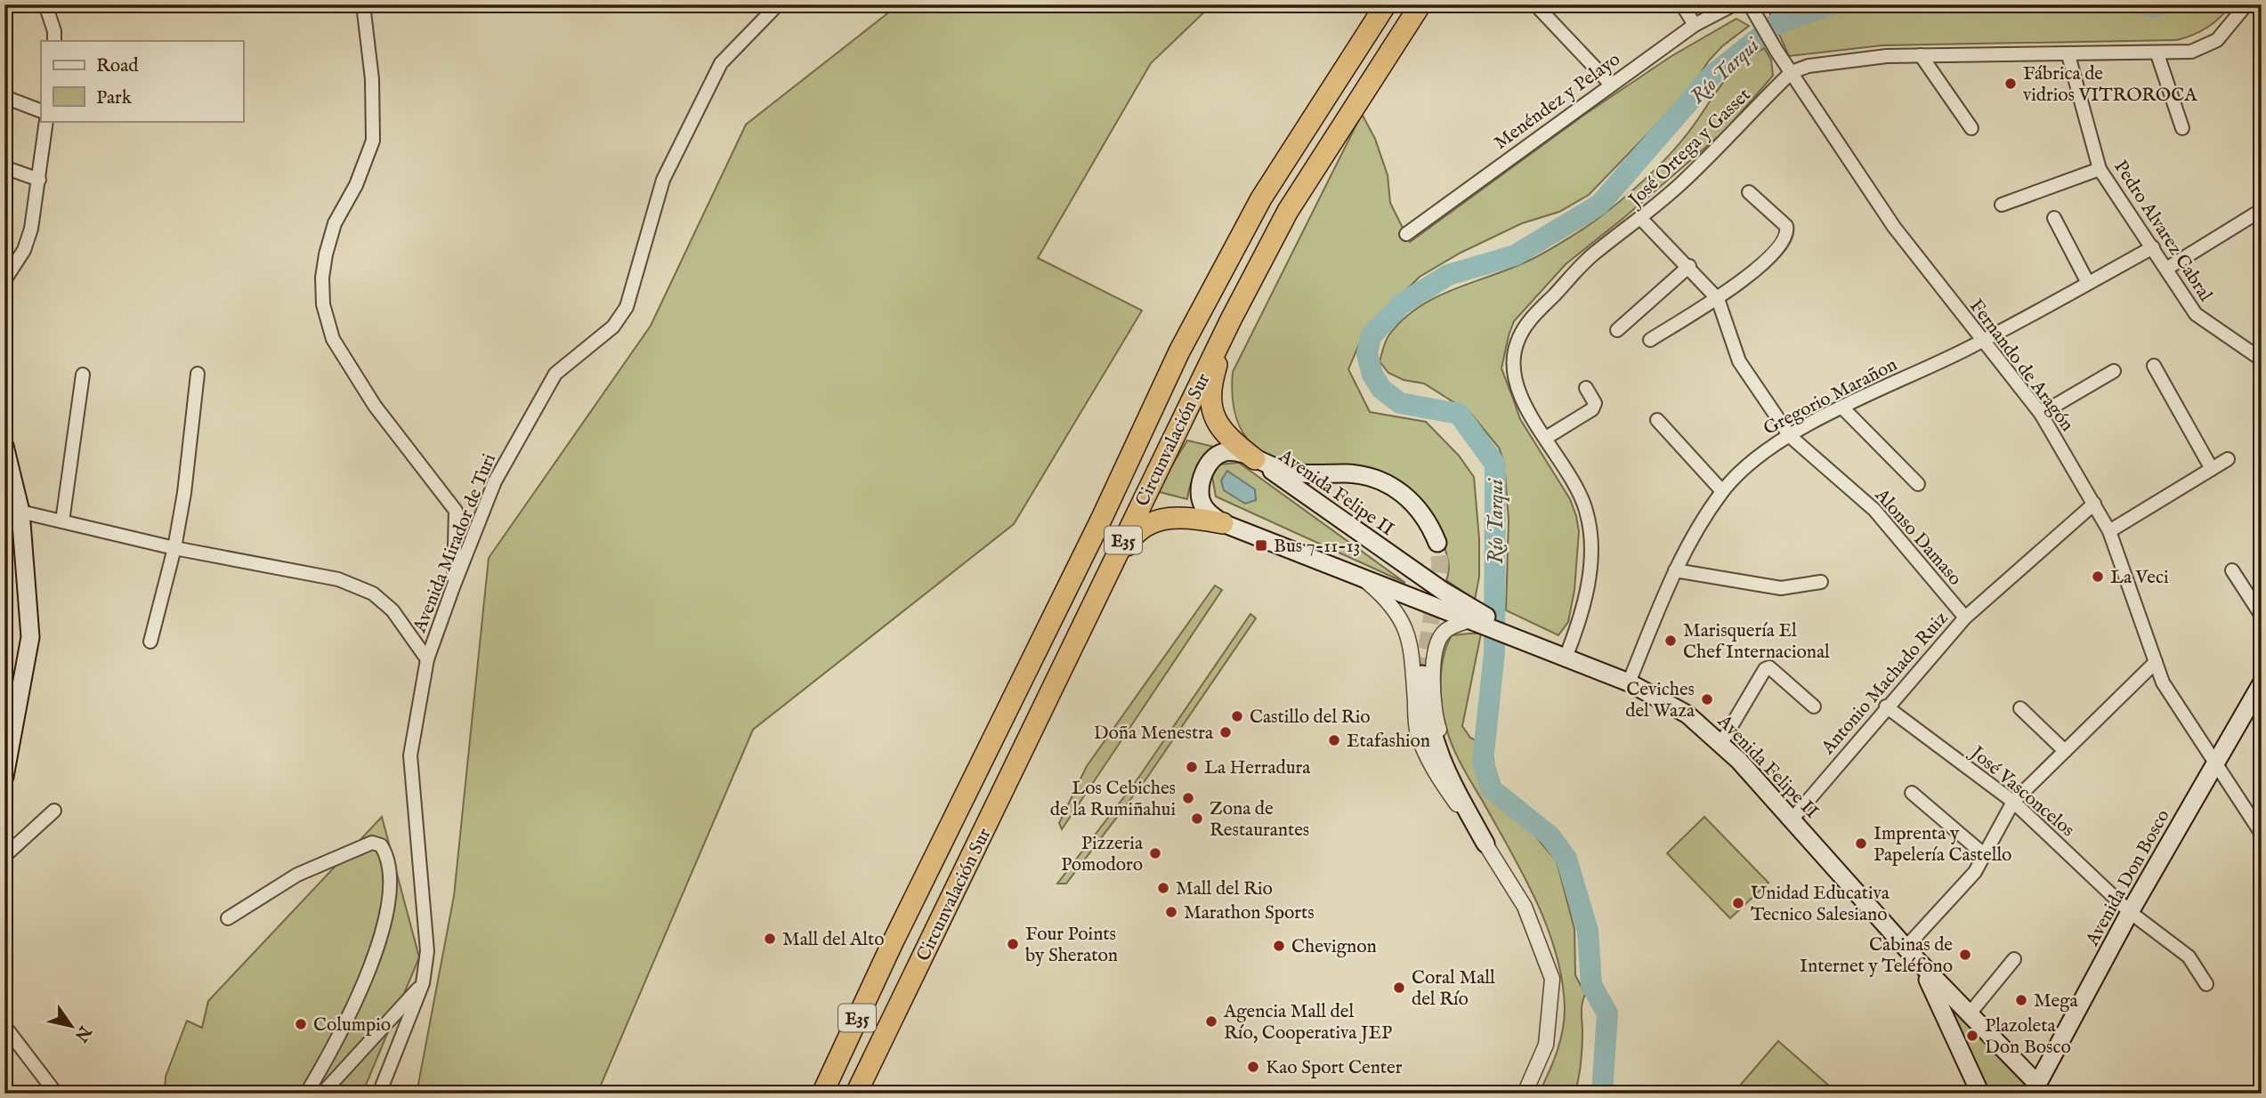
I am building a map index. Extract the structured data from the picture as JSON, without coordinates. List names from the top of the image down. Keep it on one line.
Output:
{"streets":{"highway":["Circunvalación Sur","E35"],"main road":["Avenida Felipe II","Avenida Don Bosco"],"street":["Menéndez y Pelayo","José Ortega y Gasset","Pedro Alvarez Cabral","Fernando de Aragón","Gregorio Marañon","Alonso Damaso","Avenida Mirador de Turi","Antonio Machado Ruiz","José Vasconcelos"]},"crossings":[["José Ortega y Gasset","Fernando de Aragón"],["José Ortega y Gasset","Avenida Felipe II"],["José Ortega y Gasset","Alonso Damaso"],["Pedro Alvarez Cabral","Gregorio Marañon"],["Fernando de Aragón","Gregorio Marañon"],["Fernando de Aragón","Antonio Machado Ruiz"],["Fernando de Aragón","Avenida Don Bosco"],["Gregorio Marañon","Avenida Felipe II"],["Gregorio Marañon","Alonso Damaso"],["Avenida Felipe II","Antonio Machado Ruiz"],["Avenida Felipe II","Avenida Don Bosco"],["Alonso Damaso","Antonio Machado Ruiz"],["Antonio Machado Ruiz","José Vasconcelos"],["José Vasconcelos","Avenida Don Bosco"]],"water":["Río Tarqui"],"places":{"other":["Fábrica de vidrios VITROROCA","La Veci","Marisquería El Chef Internacional","Ceviches del Waza","Castillo del Rio","Doña Menestra","Etafashion","La Herradura","Los Cebiches de la Rumiñahui","Zona de Restaurantes","Imprenta y Papelería Castello","Pizzeria Pomodoro","Mall del Rio","Unidad Educativa Tecnico Salesiano","Marathon Sports","Mall del Alto","Four Points by Sheraton","Chevignon","Cabinas de Internet y Teléfono","Coral Mall del Río","Mega","Agencia Mall del Río, Cooperativa JEP","Columpio","Plazoleta Don Bosco","Kao Sport Center"],"transit":["Bus 7-11-13"]},"legend":["Road","Park"],"north":"bottom right"}
